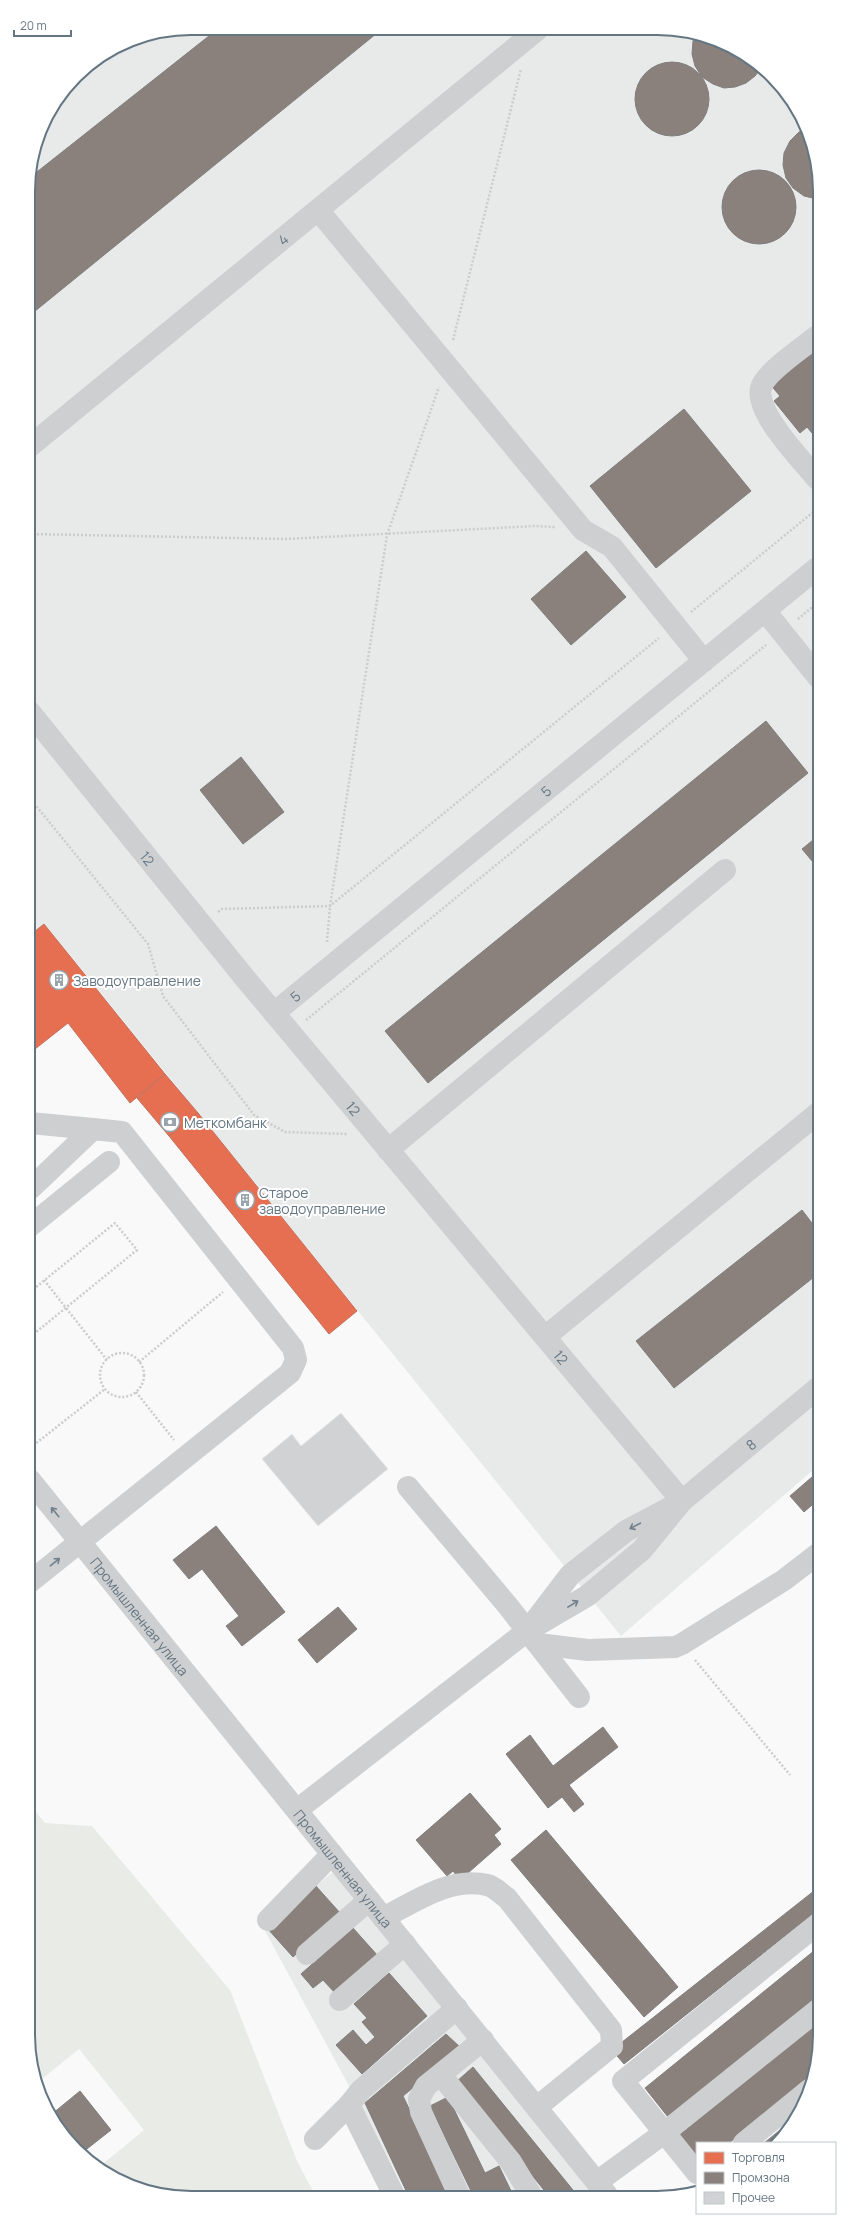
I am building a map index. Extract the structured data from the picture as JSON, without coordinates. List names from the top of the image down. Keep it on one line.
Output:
{"streets":{"street":["4","5","12","8","Промышленная улица"]},"crossings":[["5","12"],["12","8"],["8","Промышленная улица"]],"places":{"building":["Заводоуправление","Старое заводоуправление"],"bank":["Меткомбанк"]},"legend":["Торговля","Промзона","Прочее"],"scale_bar":"20 m"}
